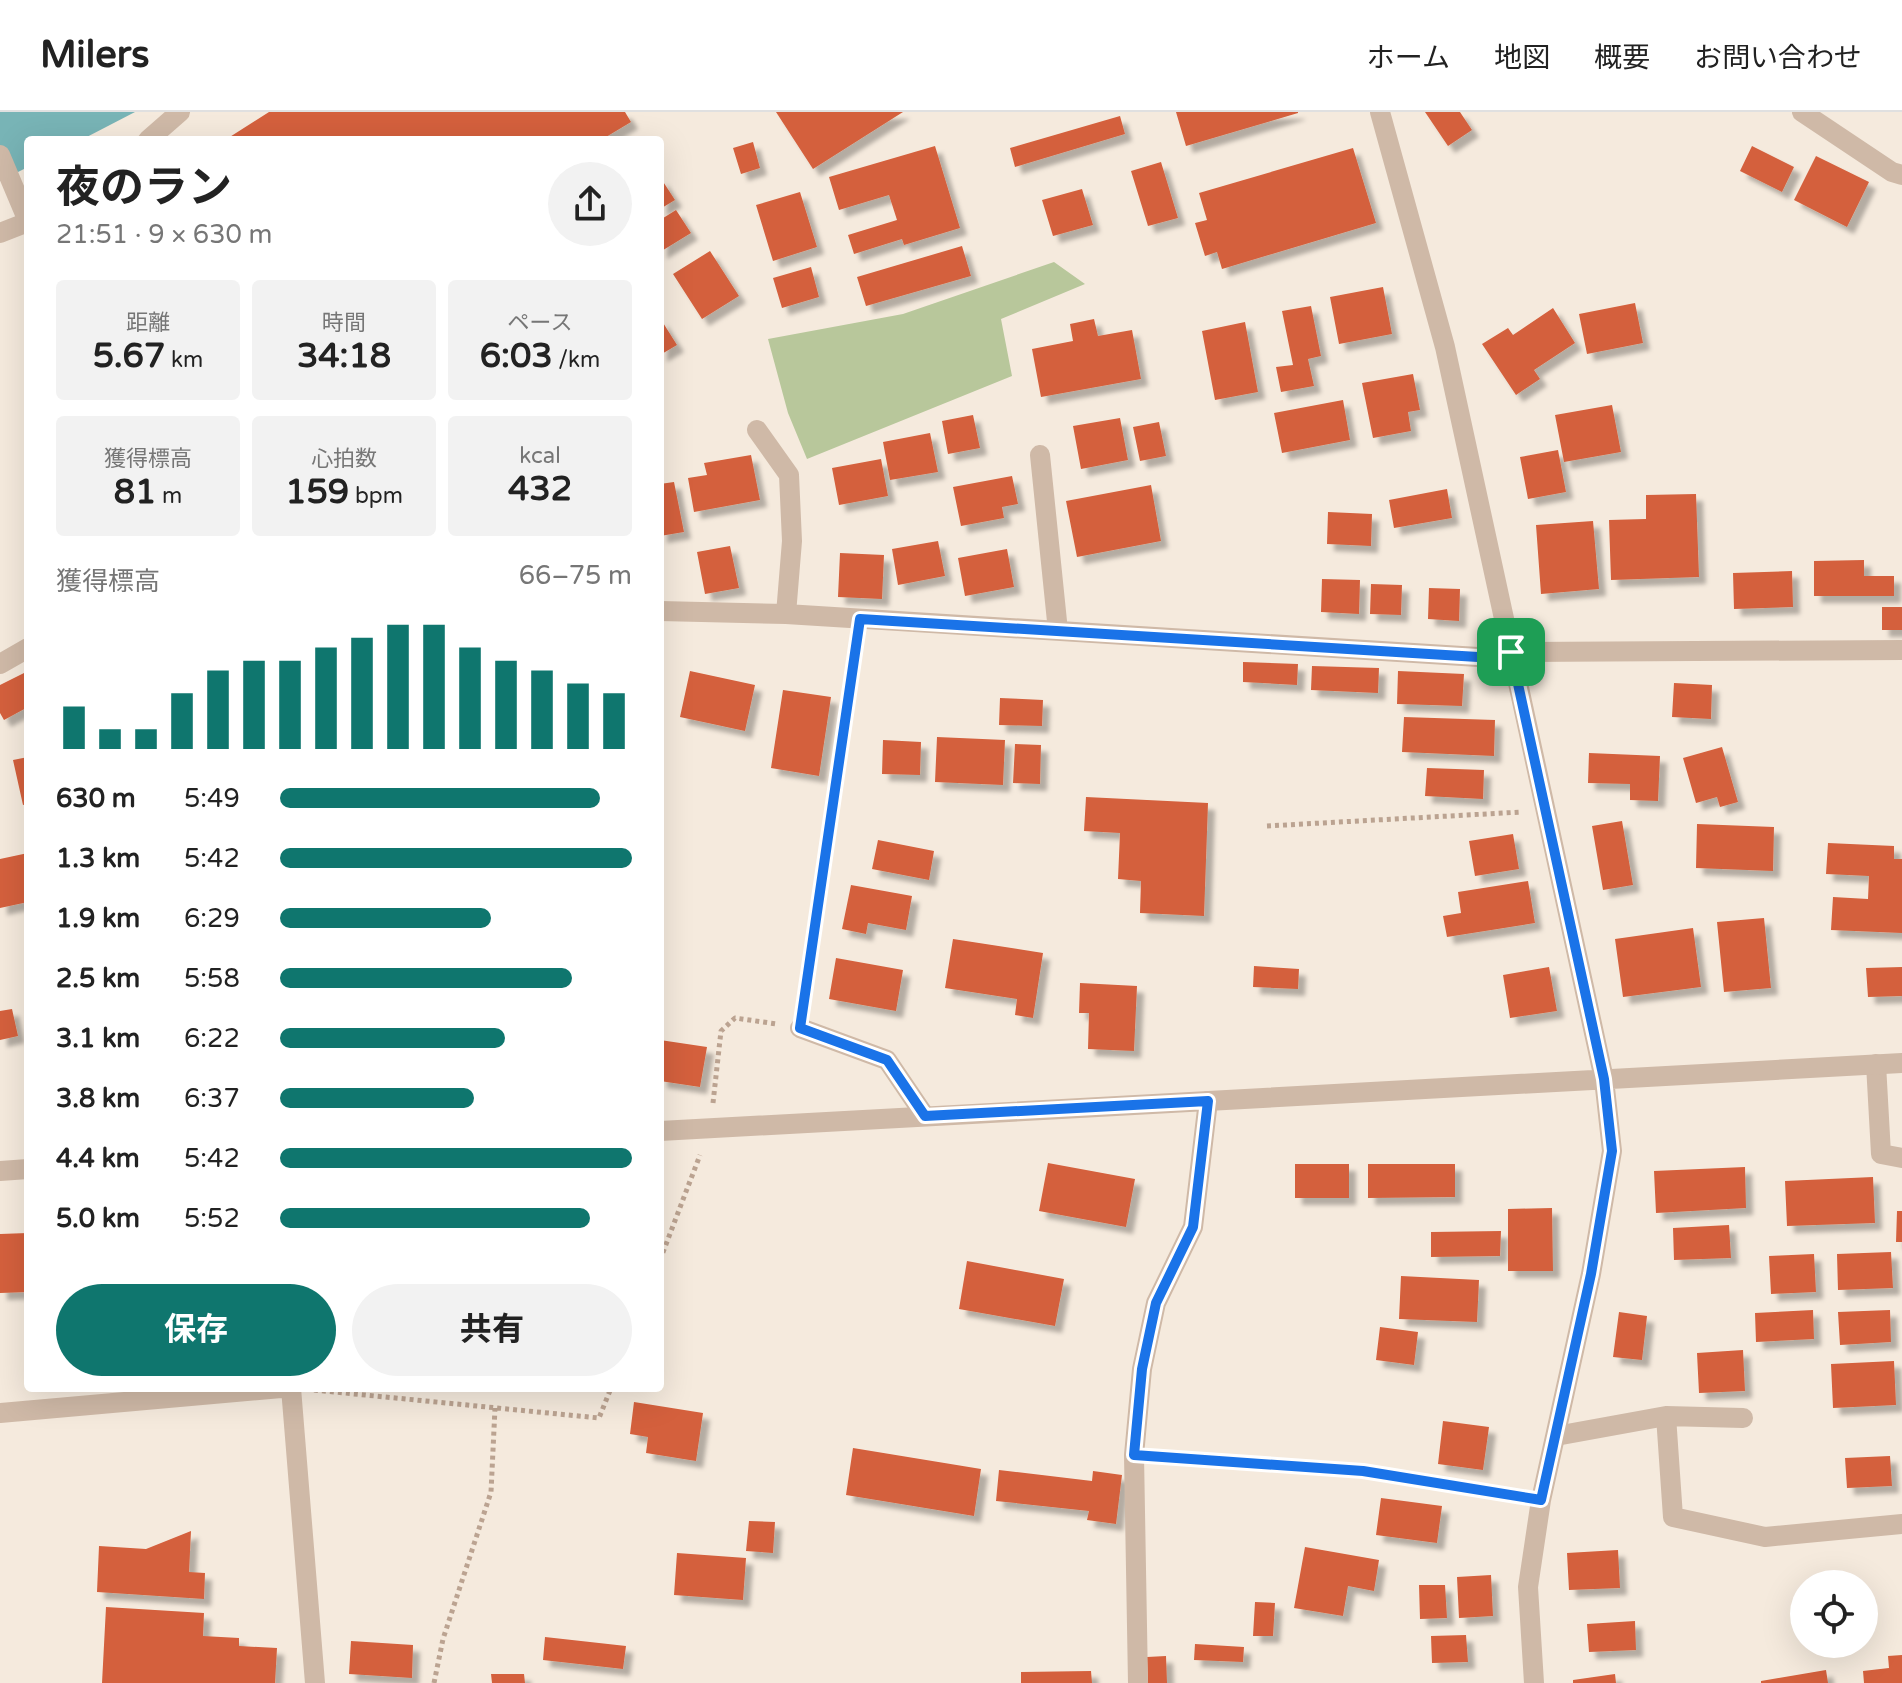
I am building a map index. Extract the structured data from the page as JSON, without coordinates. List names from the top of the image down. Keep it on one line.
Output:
{"page":{"header":"Milers","nav":["ホーム","地図","概要","お問い合わせ"],"heading":["夜のラン","21:51 · 9 × 630 m"],"stats":[["距離","5.67 km"],["時間","34:18"],["ペース","6:03 /km"],["獲得標高","81 m"],["心拍数","159 bpm"],["kcal","432"]],"chart":["獲得標高","66–75 m"],"list":[{"name":"630 m","note":"5:49"},{"name":"1.3 km","note":"5:42"},{"name":"1.9 km","note":"6:29"},{"name":"2.5 km","note":"5:58"},{"name":"3.1 km","note":"6:22"},{"name":"3.8 km","note":"6:37"},{"name":"4.4 km","note":"5:42"},{"name":"5.0 km","note":"5:52"}],"buttons":["保存","共有"]}}
